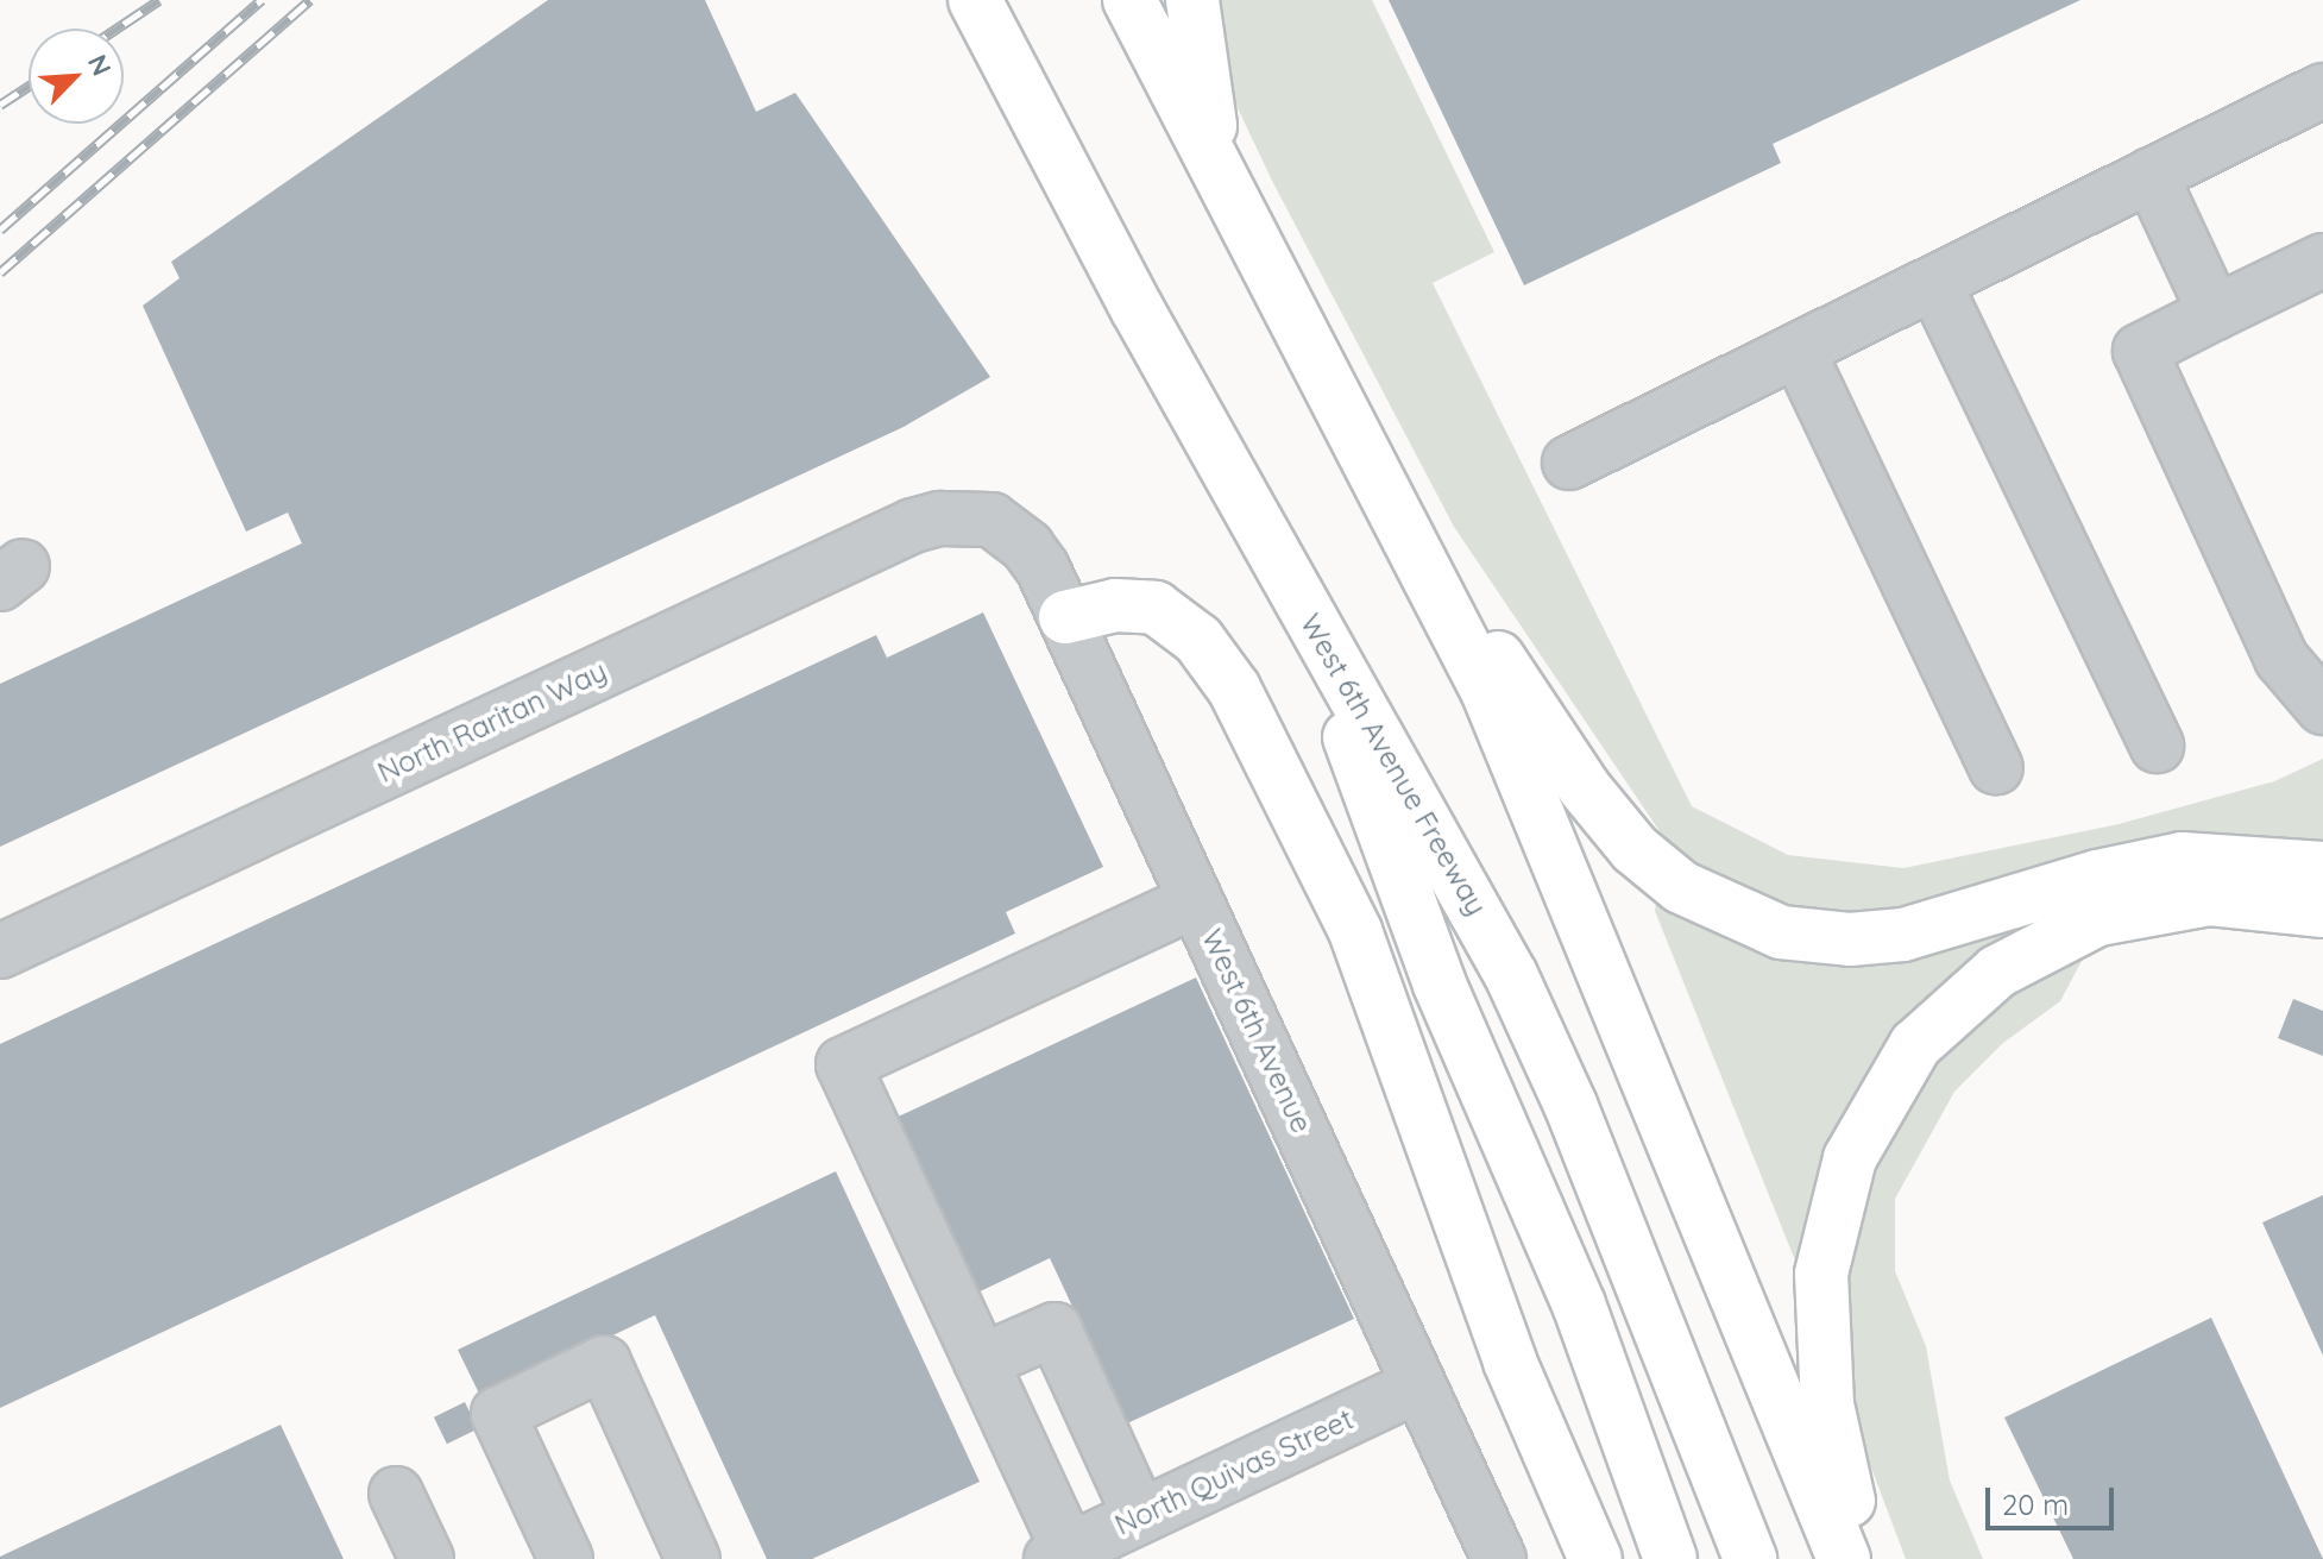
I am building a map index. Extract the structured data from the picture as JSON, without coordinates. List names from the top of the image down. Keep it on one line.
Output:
{"streets":{"highway":["West 6th Avenue Freeway"],"street":["North Raritan Way","West 6th Avenue","North Quivas Street"]},"crossings":[["North Raritan Way","West 6th Avenue"],["West 6th Avenue","North Quivas Street"]],"scale_bar":"20 m","north":"top right"}
